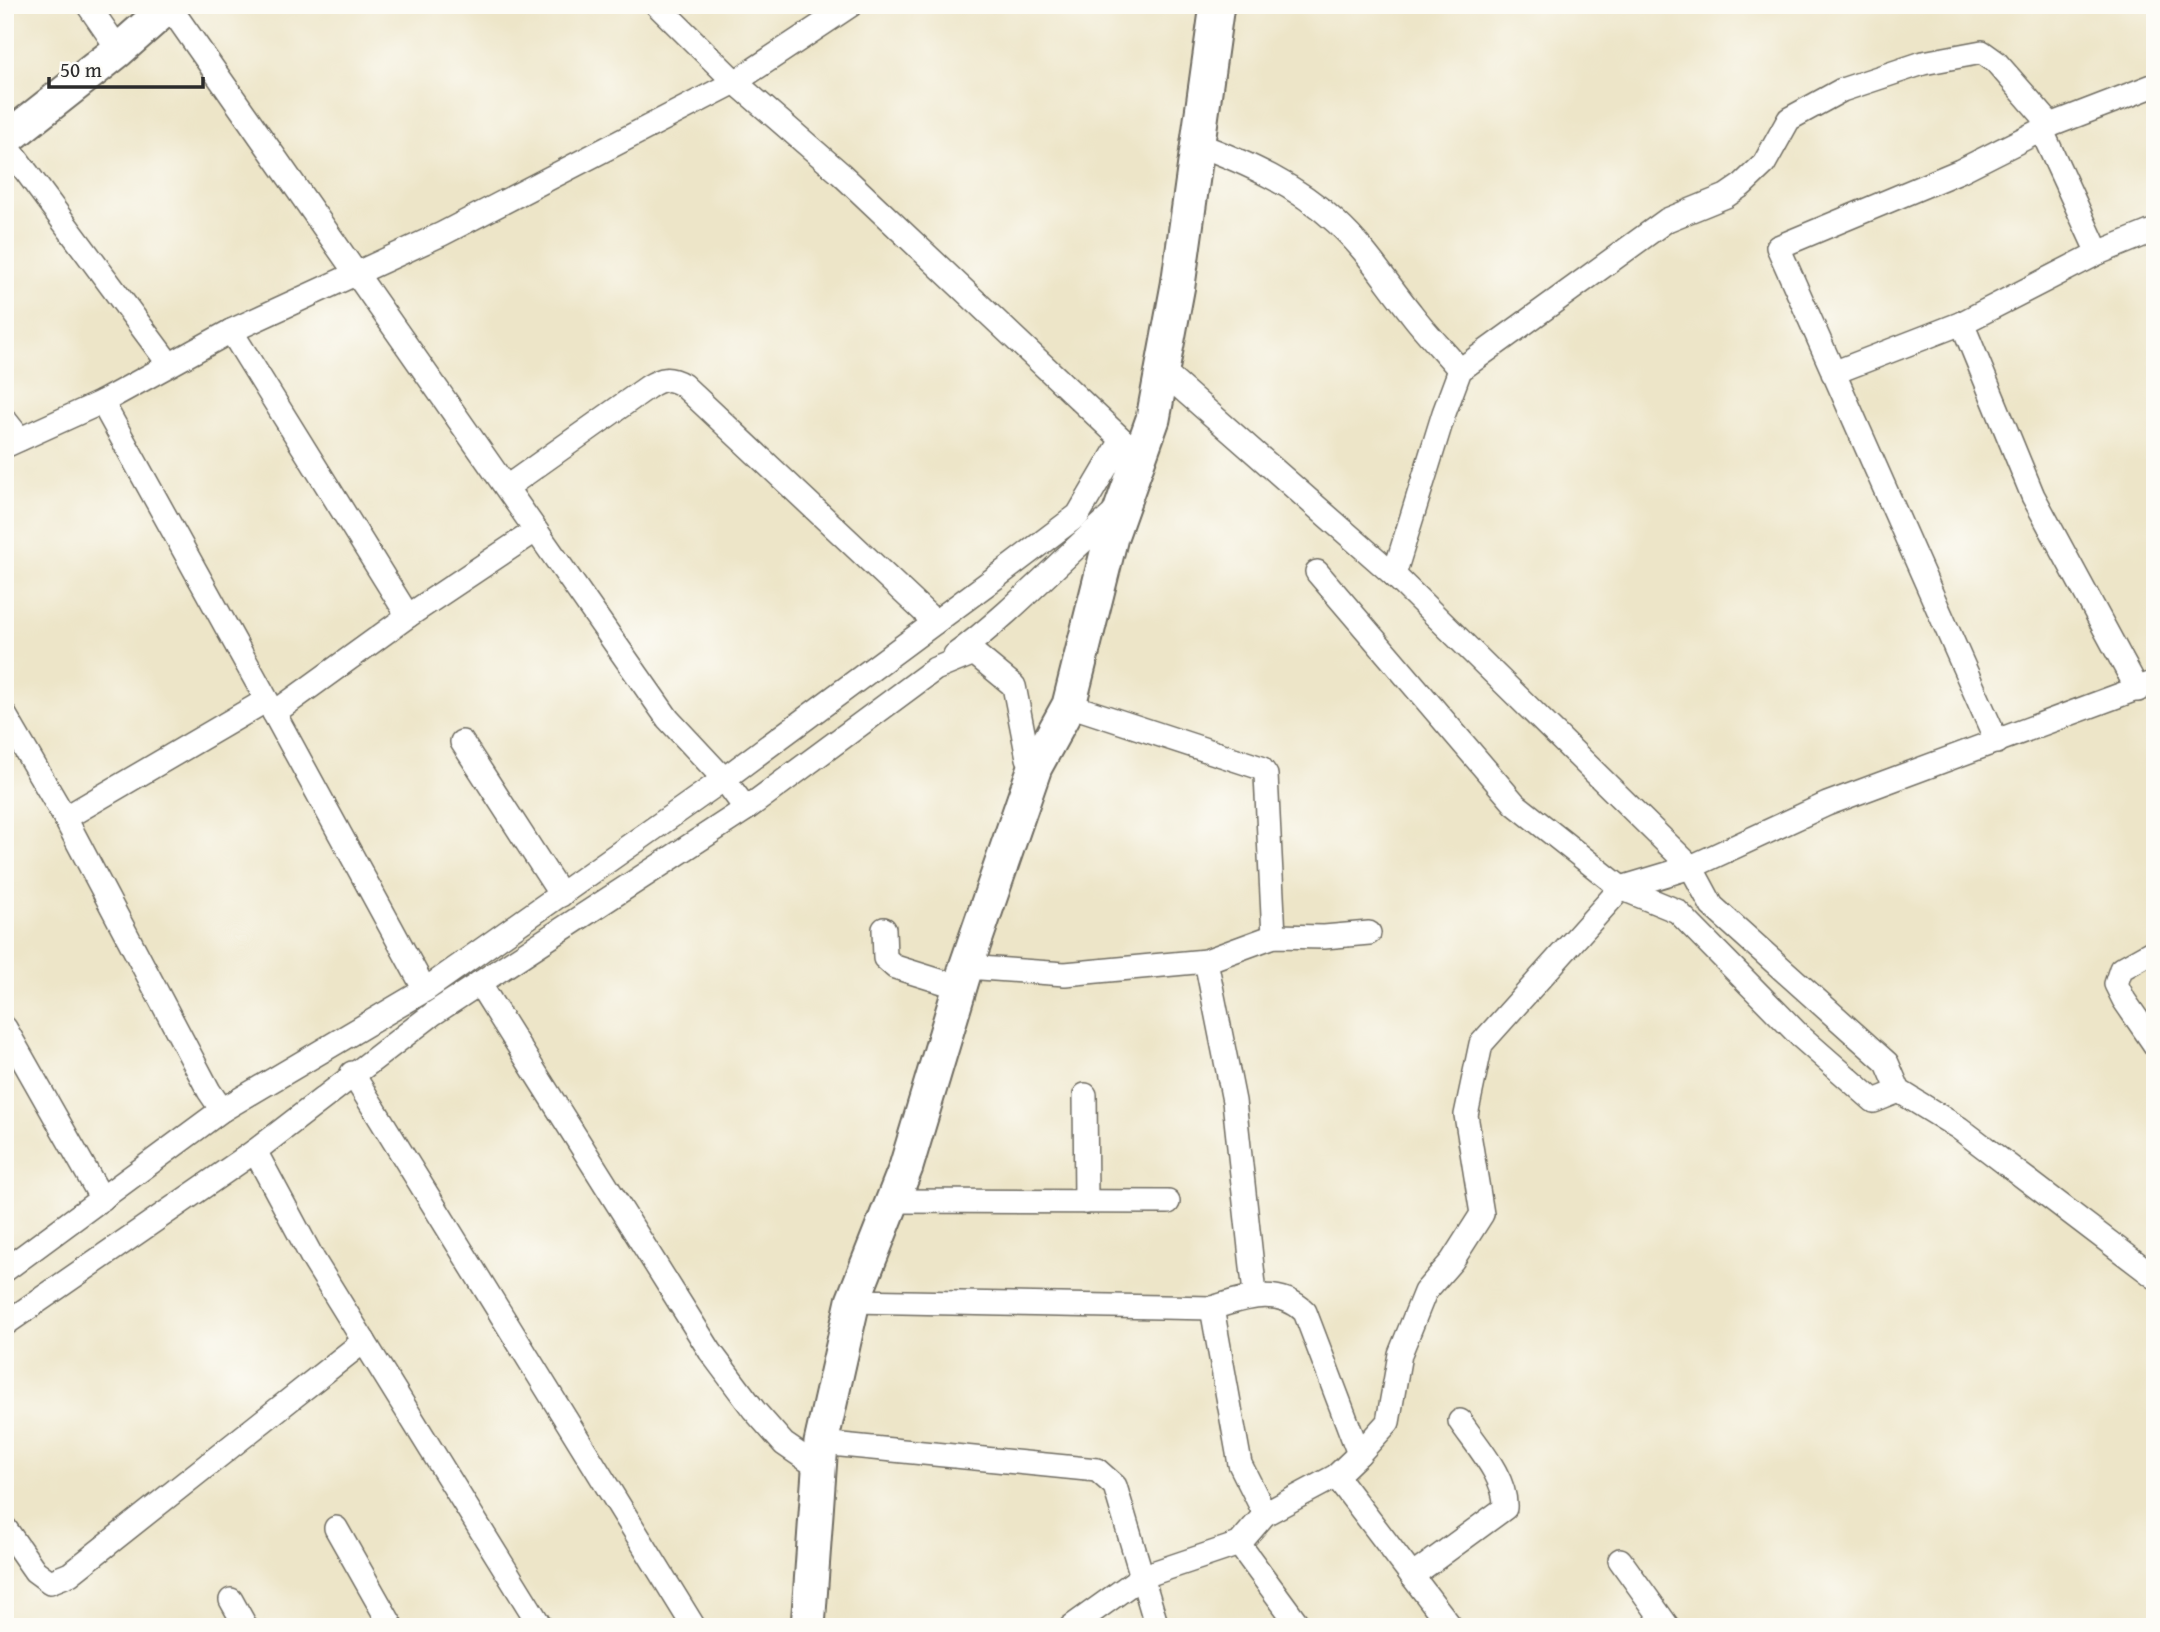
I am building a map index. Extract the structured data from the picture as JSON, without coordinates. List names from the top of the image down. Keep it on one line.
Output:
{"scale_bar":"50 m"}
